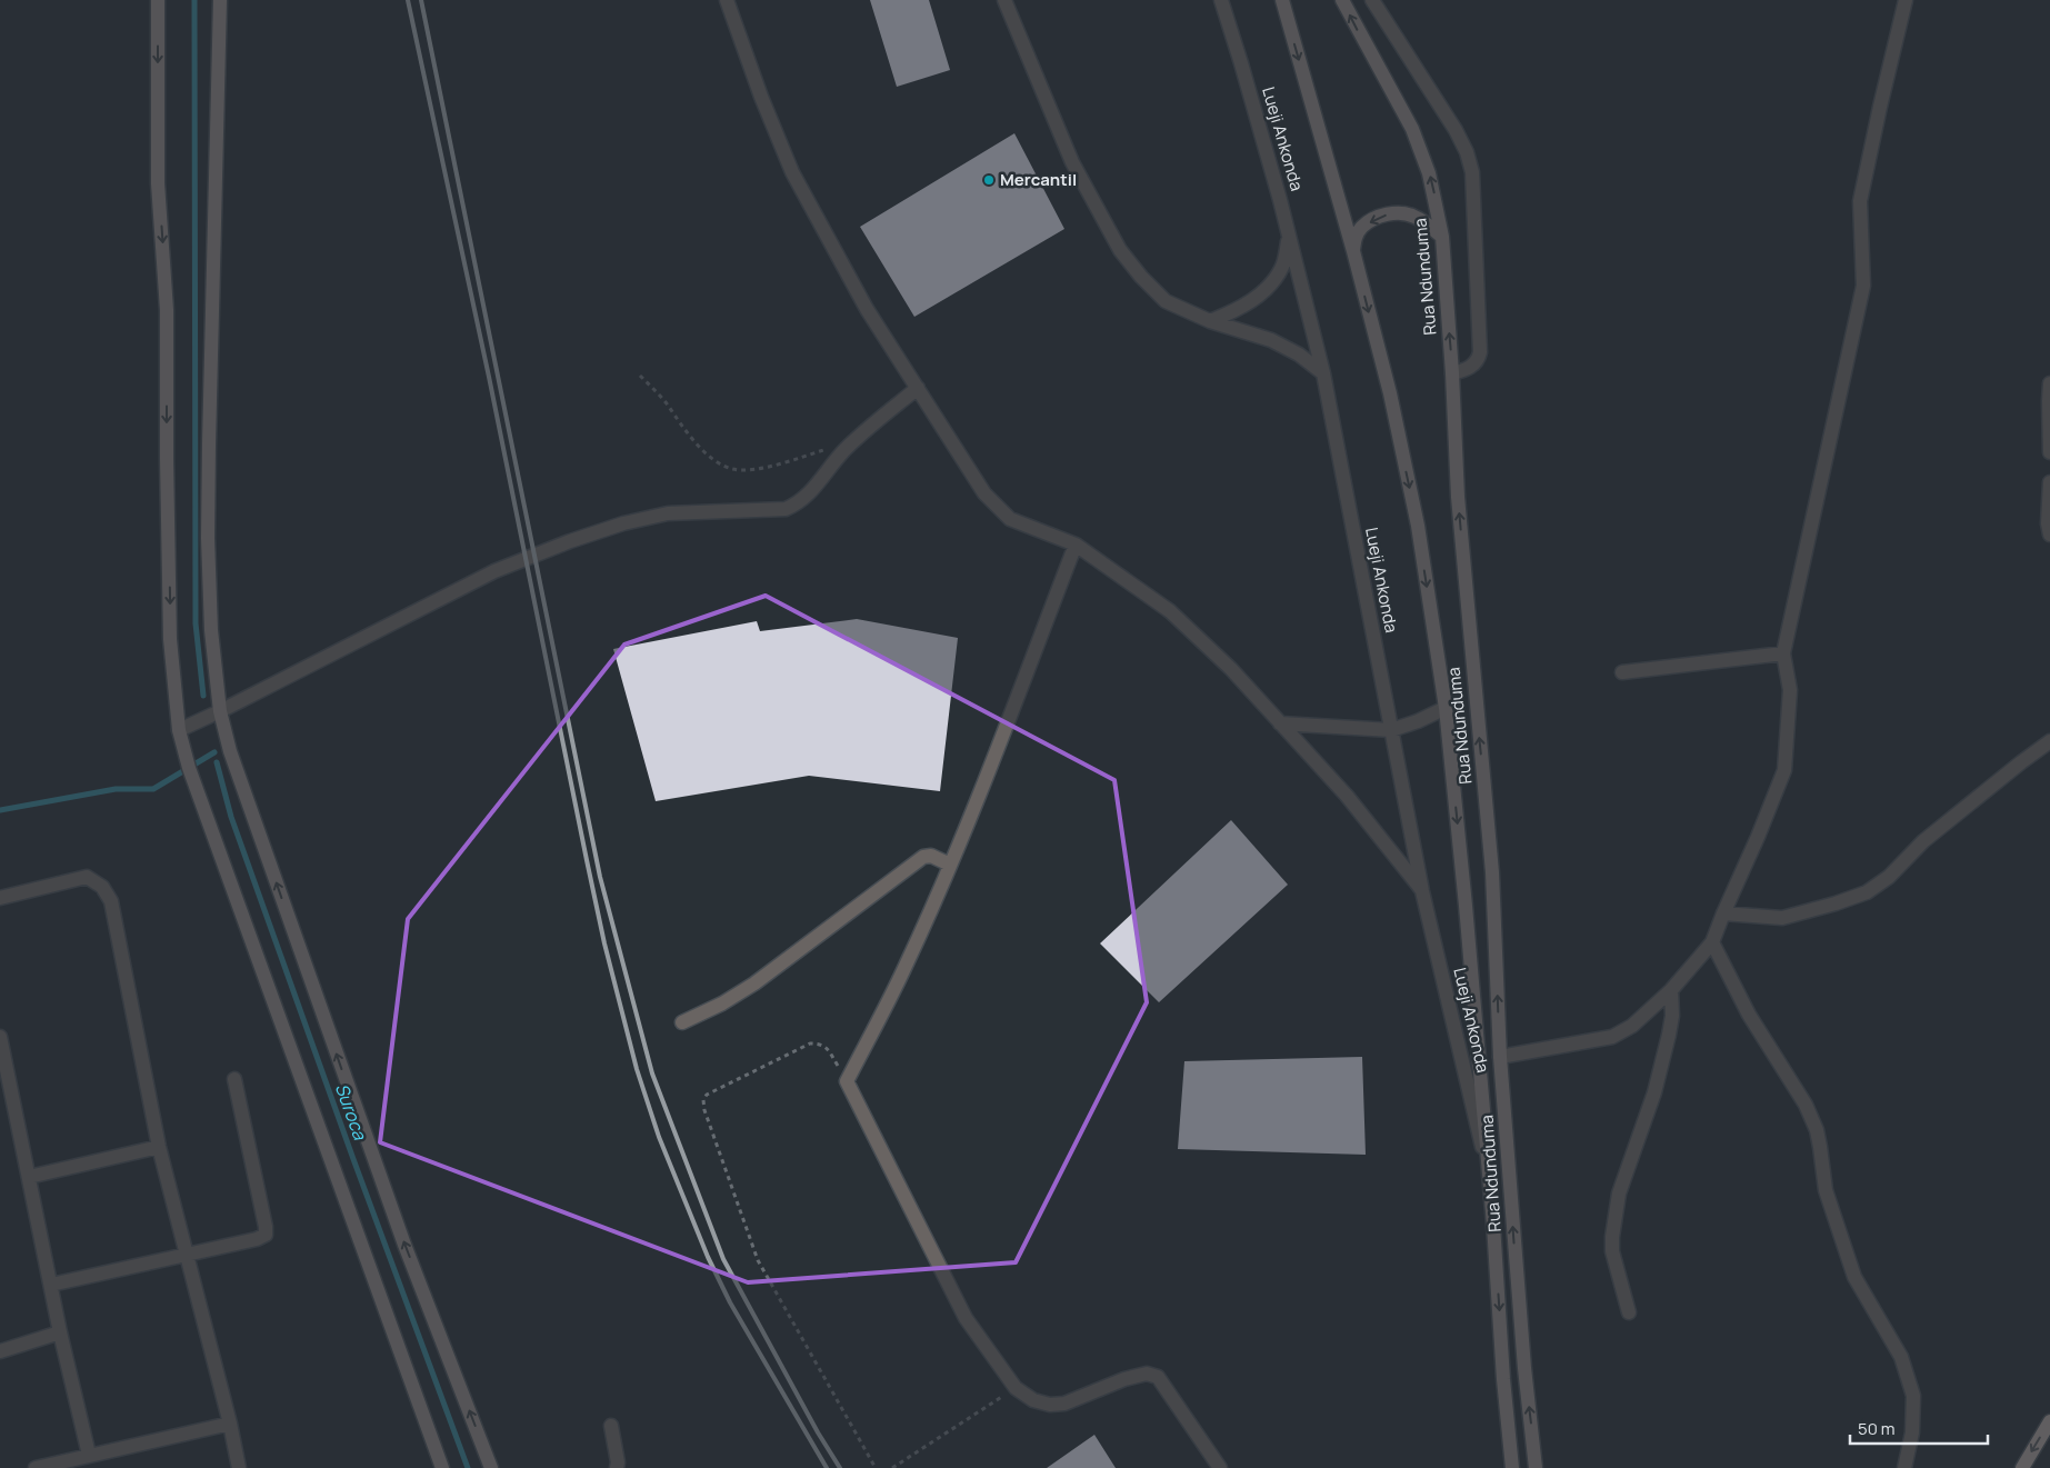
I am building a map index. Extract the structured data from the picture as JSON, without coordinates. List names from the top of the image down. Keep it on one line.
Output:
{"streets":{"main road":["Rua Ndunduma"],"street":["Lueji Ankonda"]},"crossings":[["Lueji Ankonda","Rua Ndunduma"]],"water":["Suroca"],"places":["Mercantil"],"scale_bar":"50 m"}
